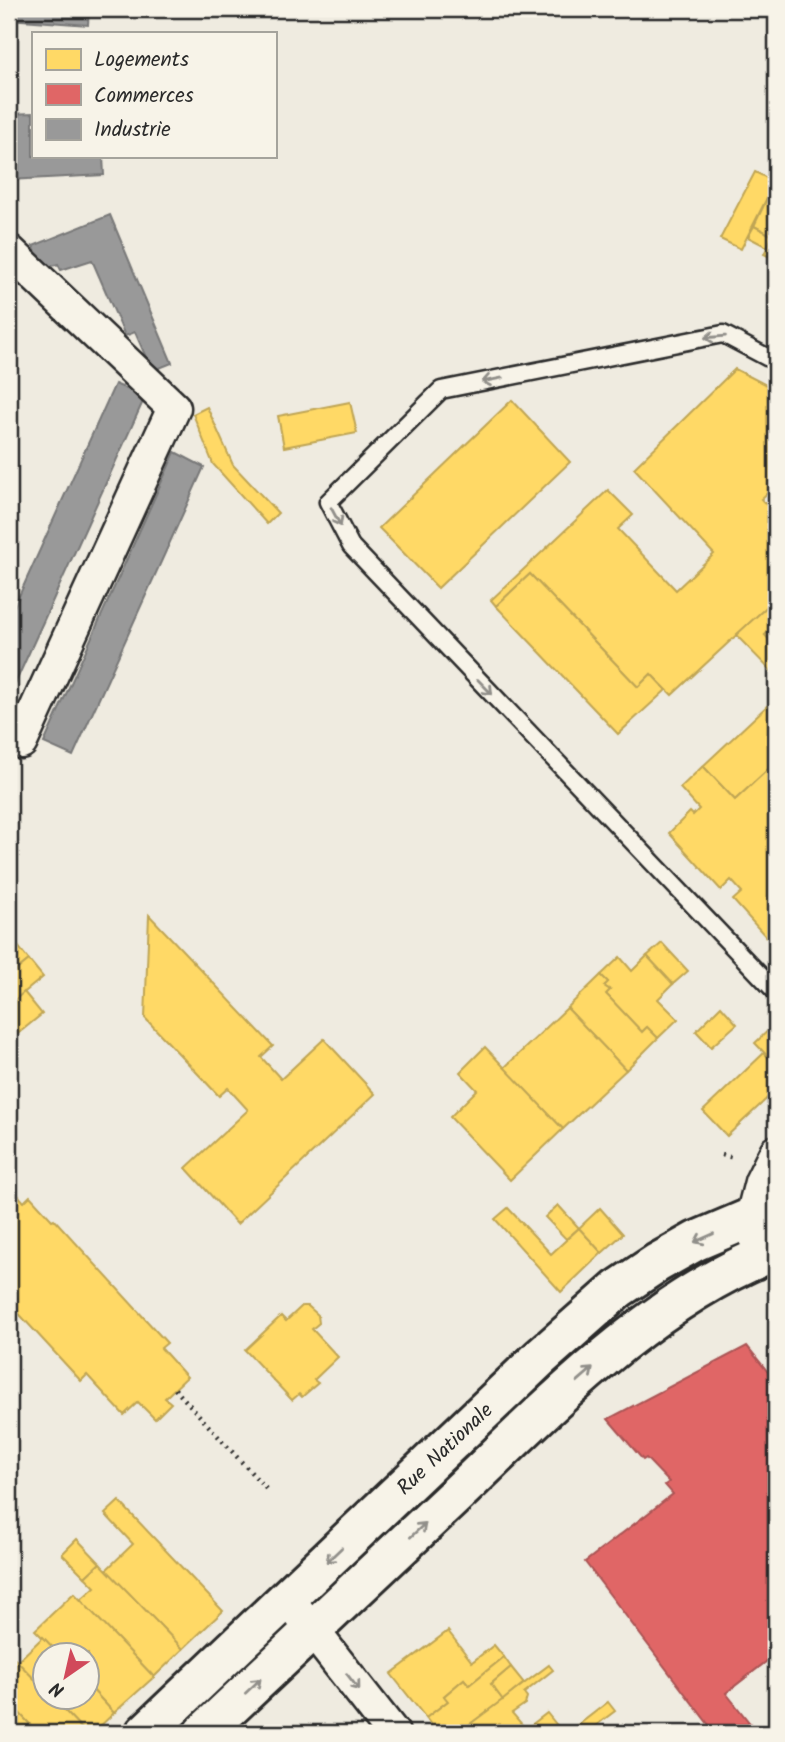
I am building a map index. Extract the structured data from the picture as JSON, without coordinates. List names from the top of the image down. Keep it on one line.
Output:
{"streets":{"main road":["Rue Nationale"]},"legend":["Logements","Commerces","Industrie"],"north":"bottom left"}
